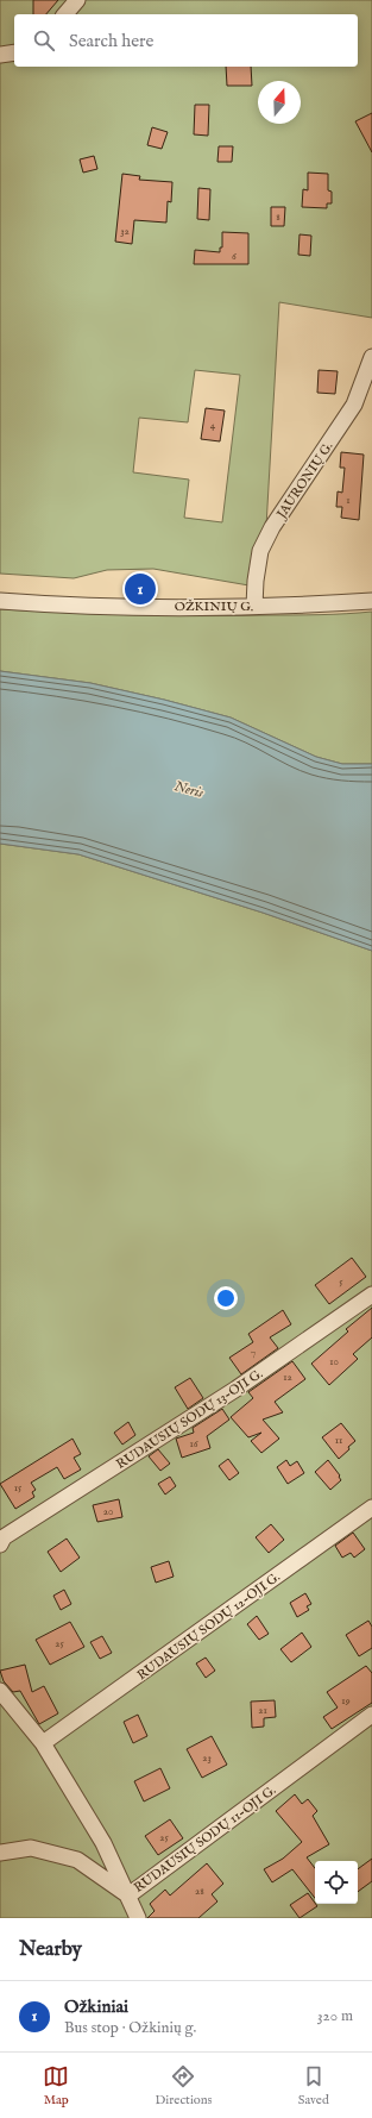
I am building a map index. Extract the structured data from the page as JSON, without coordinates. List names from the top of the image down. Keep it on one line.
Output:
{"streets":{"street":["JAURONIŲ G.","OŽKINIŲ G.","RUDAUSIŲ SODŲ 13-OJI G.","RUDAUSIŲ SODŲ 12-OJI G.","RUDAUSIŲ SODŲ 11-OJI G."]},"crossings":[["JAURONIŲ G.","OŽKINIŲ G."]],"water":["Neris"],"house_numbers":["8","32","6","4","1","5","7","10","12","11","16","15","20","25","19","21","23","25","28"],"north":"top","page":{"search":"Search here","pins":"1","heading":"Nearby","list":[{"mark":"1","name":"Ožkiniai","note":"Bus stop · Ožkinių g.","value":"320 m"}],"nav":["Map","Directions","Saved"]}}
